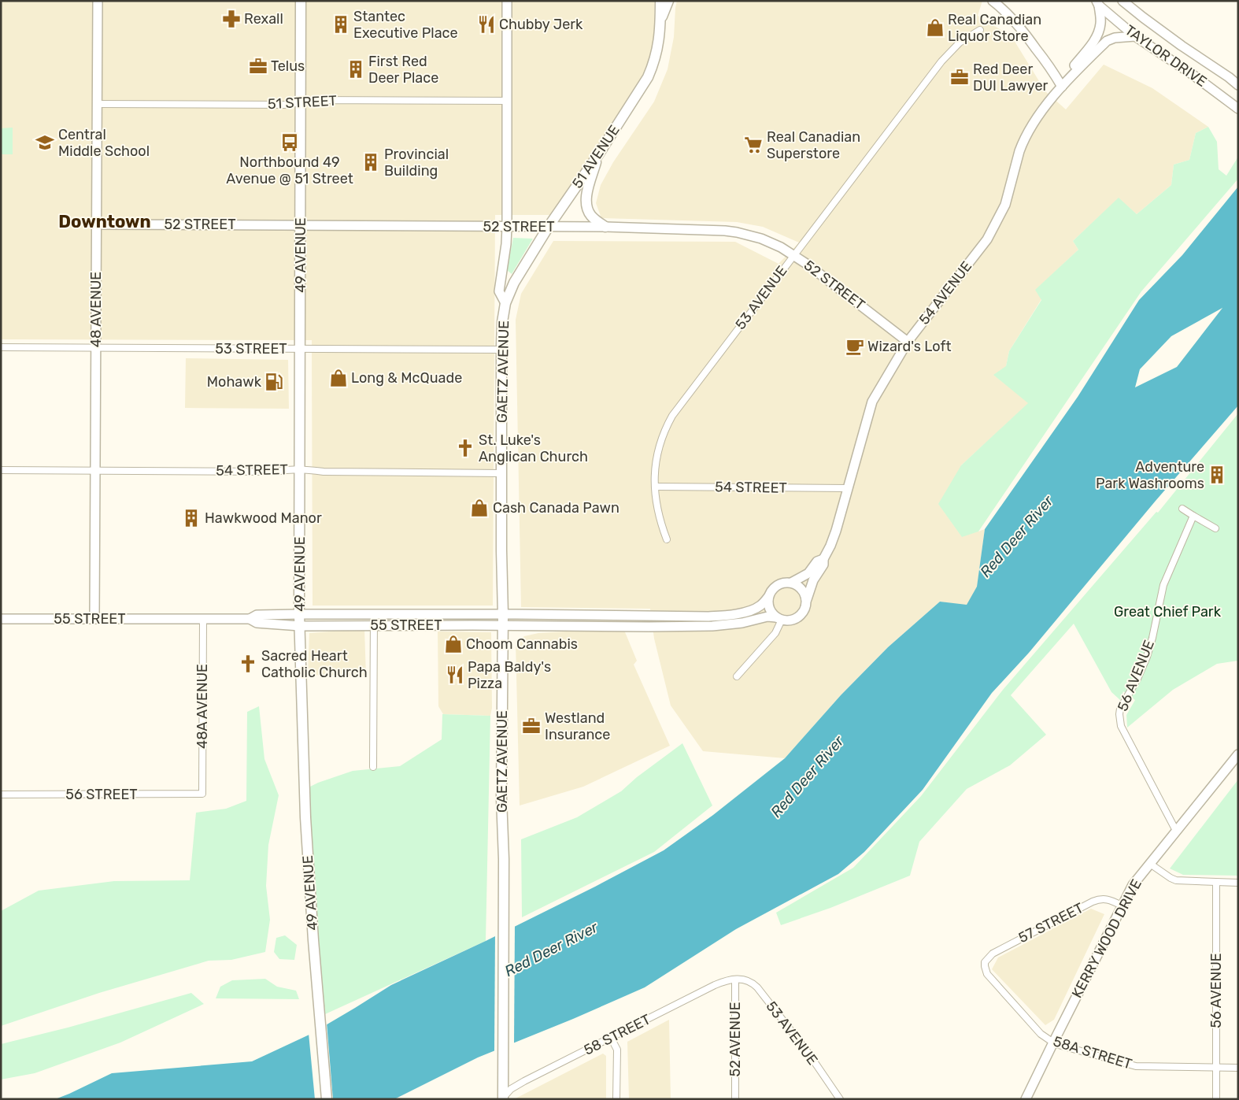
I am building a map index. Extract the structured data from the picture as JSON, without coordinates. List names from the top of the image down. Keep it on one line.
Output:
{"streets":{"main road":["51 AVENUE","49 AVENUE","GAETZ AVENUE"],"street":["TAYLOR DRIVE","51 STREET","52 STREET","54 AVENUE","53 AVENUE","48 AVENUE","53 STREET","54 STREET","55 STREET","56 AVENUE","48A AVENUE","56 STREET","57 STREET","KERRY WOOD DRIVE","58 STREET","52 AVENUE","58A STREET"]},"crossings":[["51 STREET","49 AVENUE"],["51 STREET","48 AVENUE"],["51 STREET","GAETZ AVENUE"],["51 AVENUE","52 STREET"],["51 AVENUE","GAETZ AVENUE"],["52 STREET","49 AVENUE"],["52 STREET","54 AVENUE"],["52 STREET","53 AVENUE"],["52 STREET","48 AVENUE"],["52 STREET","GAETZ AVENUE"],["49 AVENUE","53 STREET"],["49 AVENUE","54 STREET"],["49 AVENUE","55 STREET"],["54 AVENUE","54 STREET"],["54 AVENUE","55 STREET"],["53 AVENUE","54 STREET"],["53 AVENUE","58 STREET"],["53 AVENUE","52 AVENUE"],["48 AVENUE","53 STREET"],["48 AVENUE","54 STREET"],["48 AVENUE","55 STREET"],["53 STREET","GAETZ AVENUE"],["GAETZ AVENUE","54 STREET"],["GAETZ AVENUE","55 STREET"],["GAETZ AVENUE","58 STREET"],["55 STREET","48A AVENUE"],["56 AVENUE","KERRY WOOD DRIVE"],["56 AVENUE","58A STREET"],["48A AVENUE","56 STREET"],["57 STREET","KERRY WOOD DRIVE"],["57 STREET","58A STREET"],["KERRY WOOD DRIVE","58A STREET"],["58 STREET","52 AVENUE"]],"districts":["Downtown"],"water":["Red Deer River"],"parks":["Great Chief Park"],"places":{"pharmacy":["Rexall"],"building":["Stantec Executive Place","First Red Deer Place","Provincial Building","Adventure Park Washrooms","Hawkwood Manor"],"restaurant":["Chubby Jerk","Papa Baldy's Pizza"],"shop":["Real Canadian Liquor Store","Long & McQuade","Cash Canada Pawn","Choom Cannabis"],"office":["Telus","Red Deer DUI Lawyer","Westland Insurance"],"school or university":["Central Middle School"],"bus stop":["Northbound 49 Avenue @ 51 Street"],"supermarket":["Real Canadian Superstore"],"cafe":["Wizard's Loft"],"fuel station":["Mohawk"],"church":["St. Luke's Anglican Church","Sacred Heart Catholic Church"]}}
